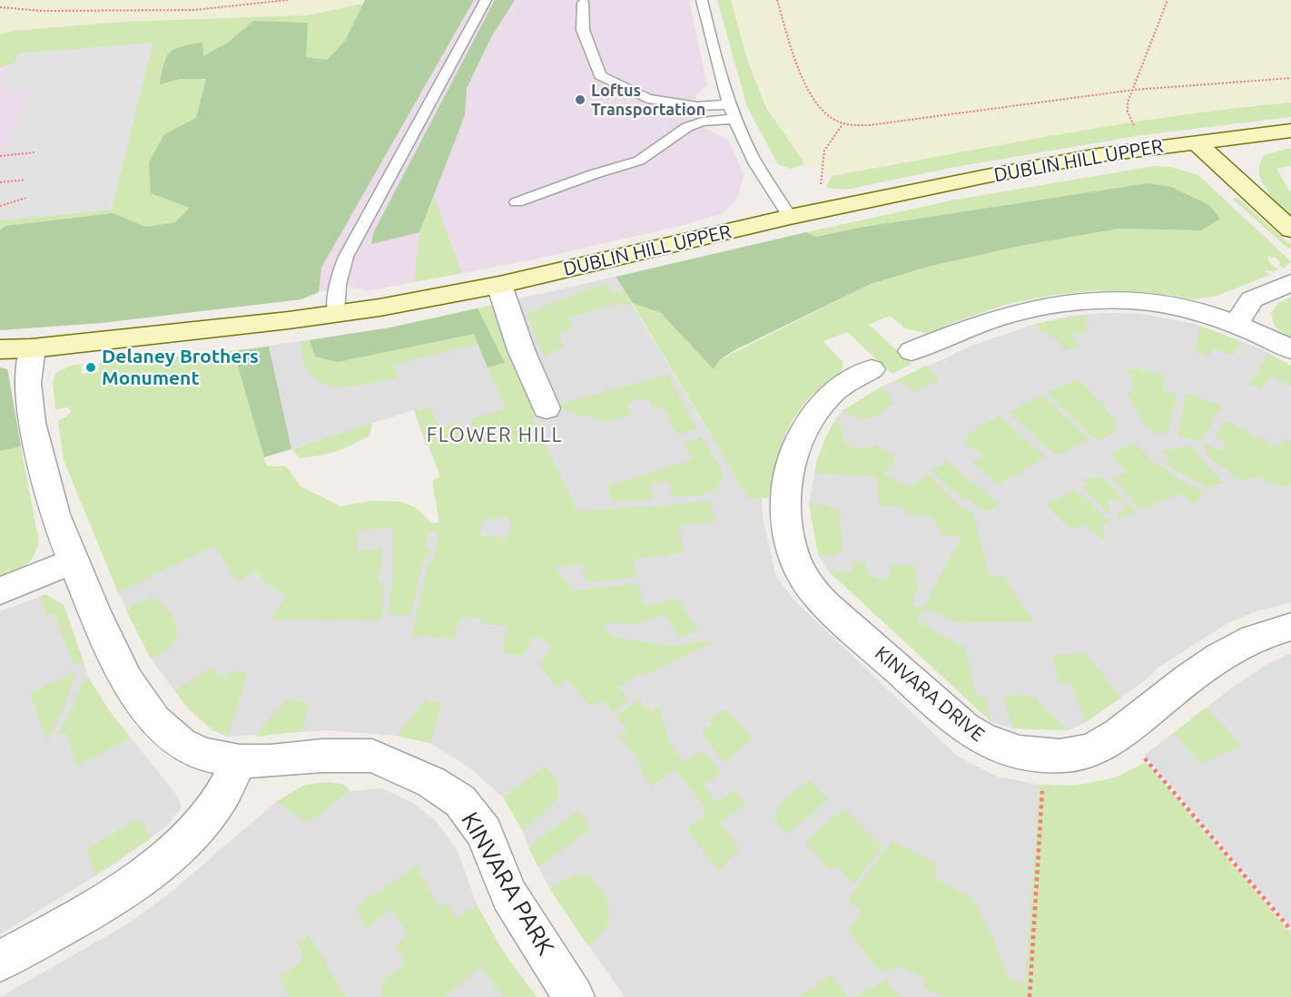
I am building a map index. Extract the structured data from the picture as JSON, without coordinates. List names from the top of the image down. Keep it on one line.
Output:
{"streets":{"street":["DUBLIN HILL UPPER","KINVARA DRIVE","KINVARA PARK"]},"crossings":[["DUBLIN HILL UPPER","KINVARA PARK"]],"districts":["FLOWER HILL"],"places":["Loftus Transportation","Delaney Brothers Monument"]}
